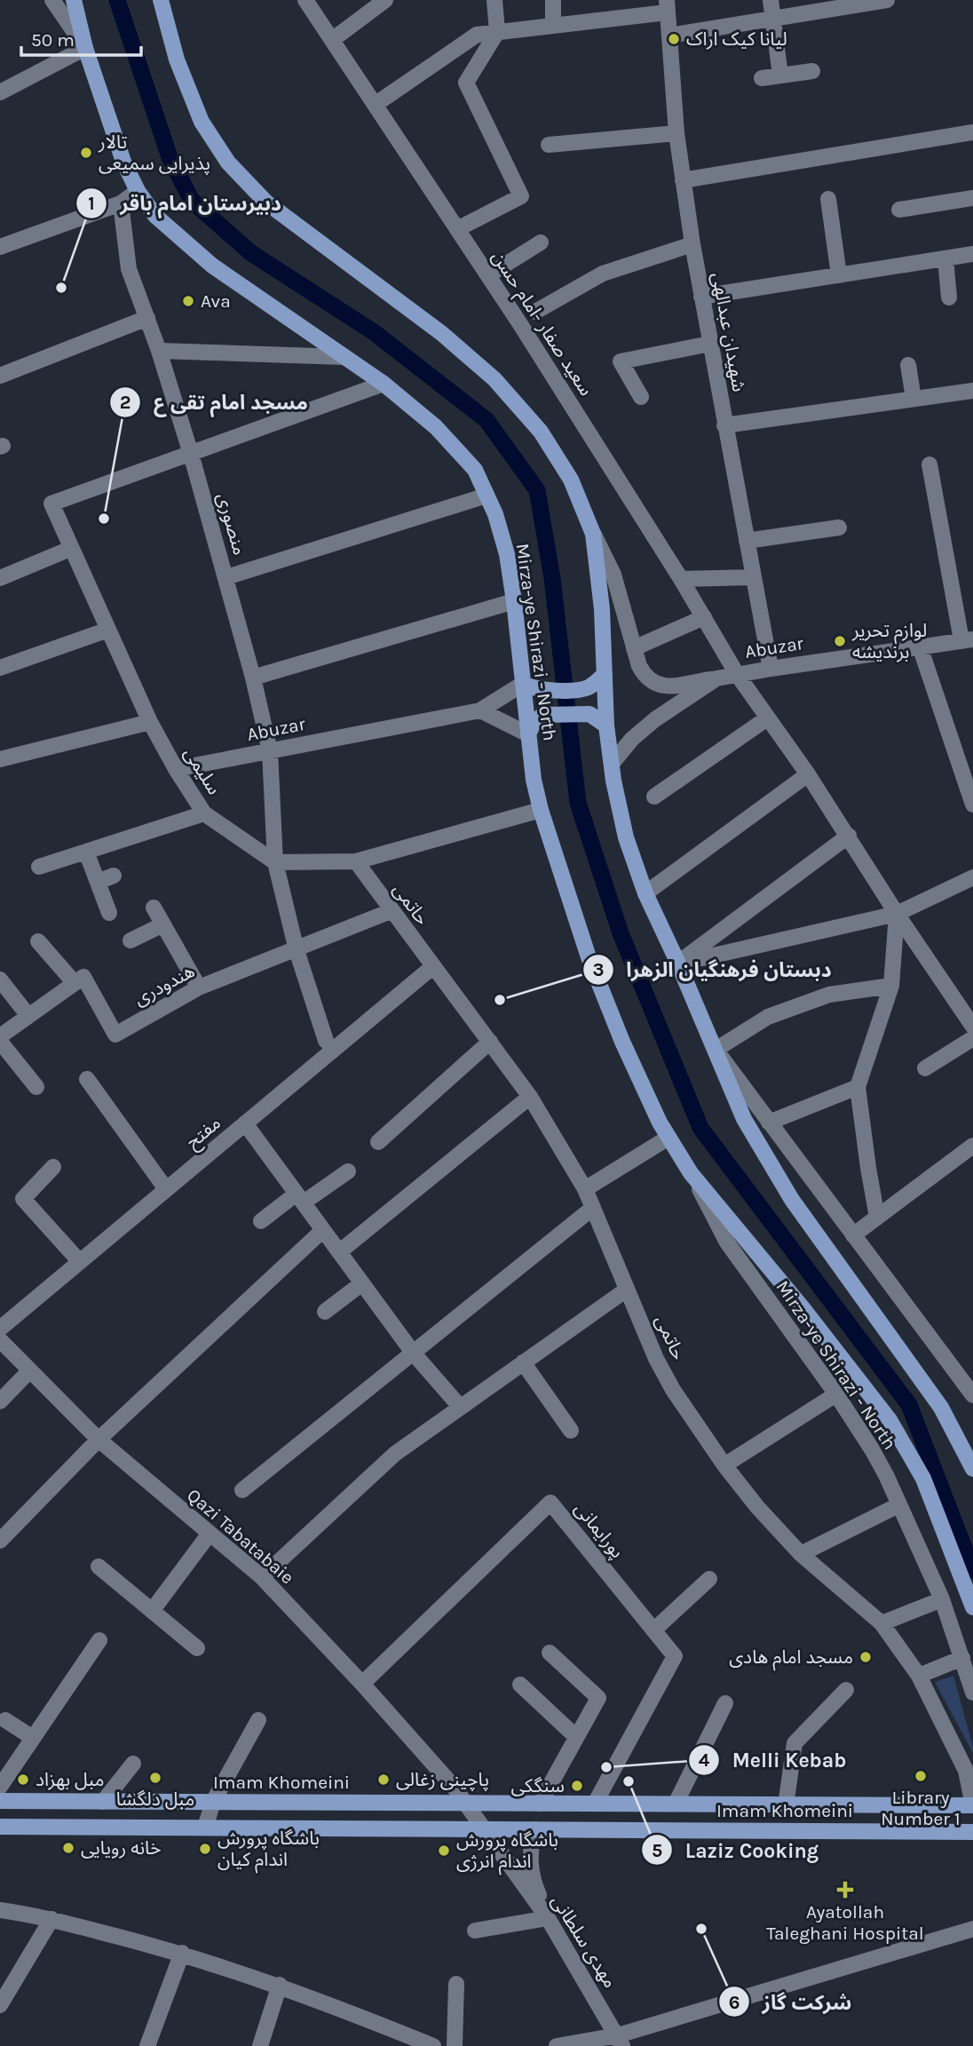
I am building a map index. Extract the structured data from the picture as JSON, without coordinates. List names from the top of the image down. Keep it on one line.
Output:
{"streets":{"main road":["Mirza-ye Shirazi - North","Imam Khomeini"],"street":["سعید صفار -امام حسن","شهیدان عبدالهی","منصوری","Abuzar","سلیمی","حاتمی","هندودری","مفتح","پورایمانی","Qazi Tabatabaie","مهدی سلطانی"]},"crossings":[["سعید صفار -امام حسن","Abuzar"],["شهیدان عبدالهی","Abuzar"],["منصوری","Abuzar"],["منصوری","سلیمی"],["Mirza-ye Shirazi - North","Abuzar"],["Abuzar","سلیمی"],["حاتمی","هندودری"],["حاتمی","مفتح"],["حاتمی","Imam Khomeini"],["پورایمانی","Qazi Tabatabaie"],["پورایمانی","Imam Khomeini"],["Qazi Tabatabaie","Imam Khomeini"],["Qazi Tabatabaie","مهدی سلطانی"],["Imam Khomeini","مهدی سلطانی"]],"places":{"other":["لیانا کیک اراک","تالار پذیرایی سمیعی","دبیرستان امام باقر","Ava","مسجد امام تقی ع","لوازم تحریر برندیشه","دبستان فرهنگیان الزهرا","مسجد امام هادی","Melli Kebab","Library Number 1","مبل دلگشا","مبل بهزاد","پاچینی زغالی","Laziz Cooking","سنگکی","خانه رویایی","باشگاه پرورش اندام کیان","باشگاه پرورش اندام انرژی","شرکت گاز"],"health":["Ayatollah Taleghani Hospital"]},"scale_bar":"50 m"}
